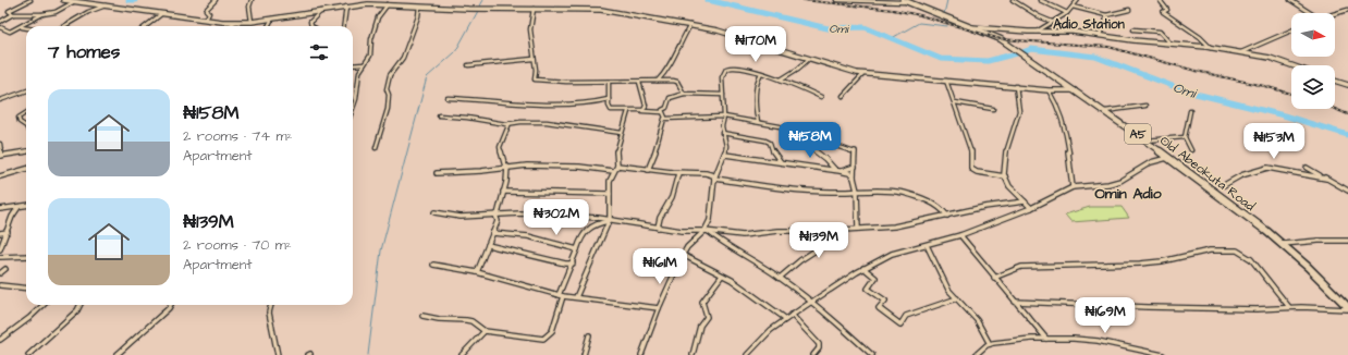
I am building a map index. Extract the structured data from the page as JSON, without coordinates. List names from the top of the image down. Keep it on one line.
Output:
{"streets":{"highway":["A5","Old Abeokuta Road"]},"districts":["Adio Station","Omin Adio"],"water":["Omi"],"north":"right","page":{"price":["₦170M","₦158M","₦153M","₦302M","₦139M","₦161M","₦169M"],"heading":"7 homes","list":[{"name":"₦158M","note":"2 rooms · 74 m² · Apartment"},{"name":"₦139M","note":"2 rooms · 70 m² · Apartment"}]}}
